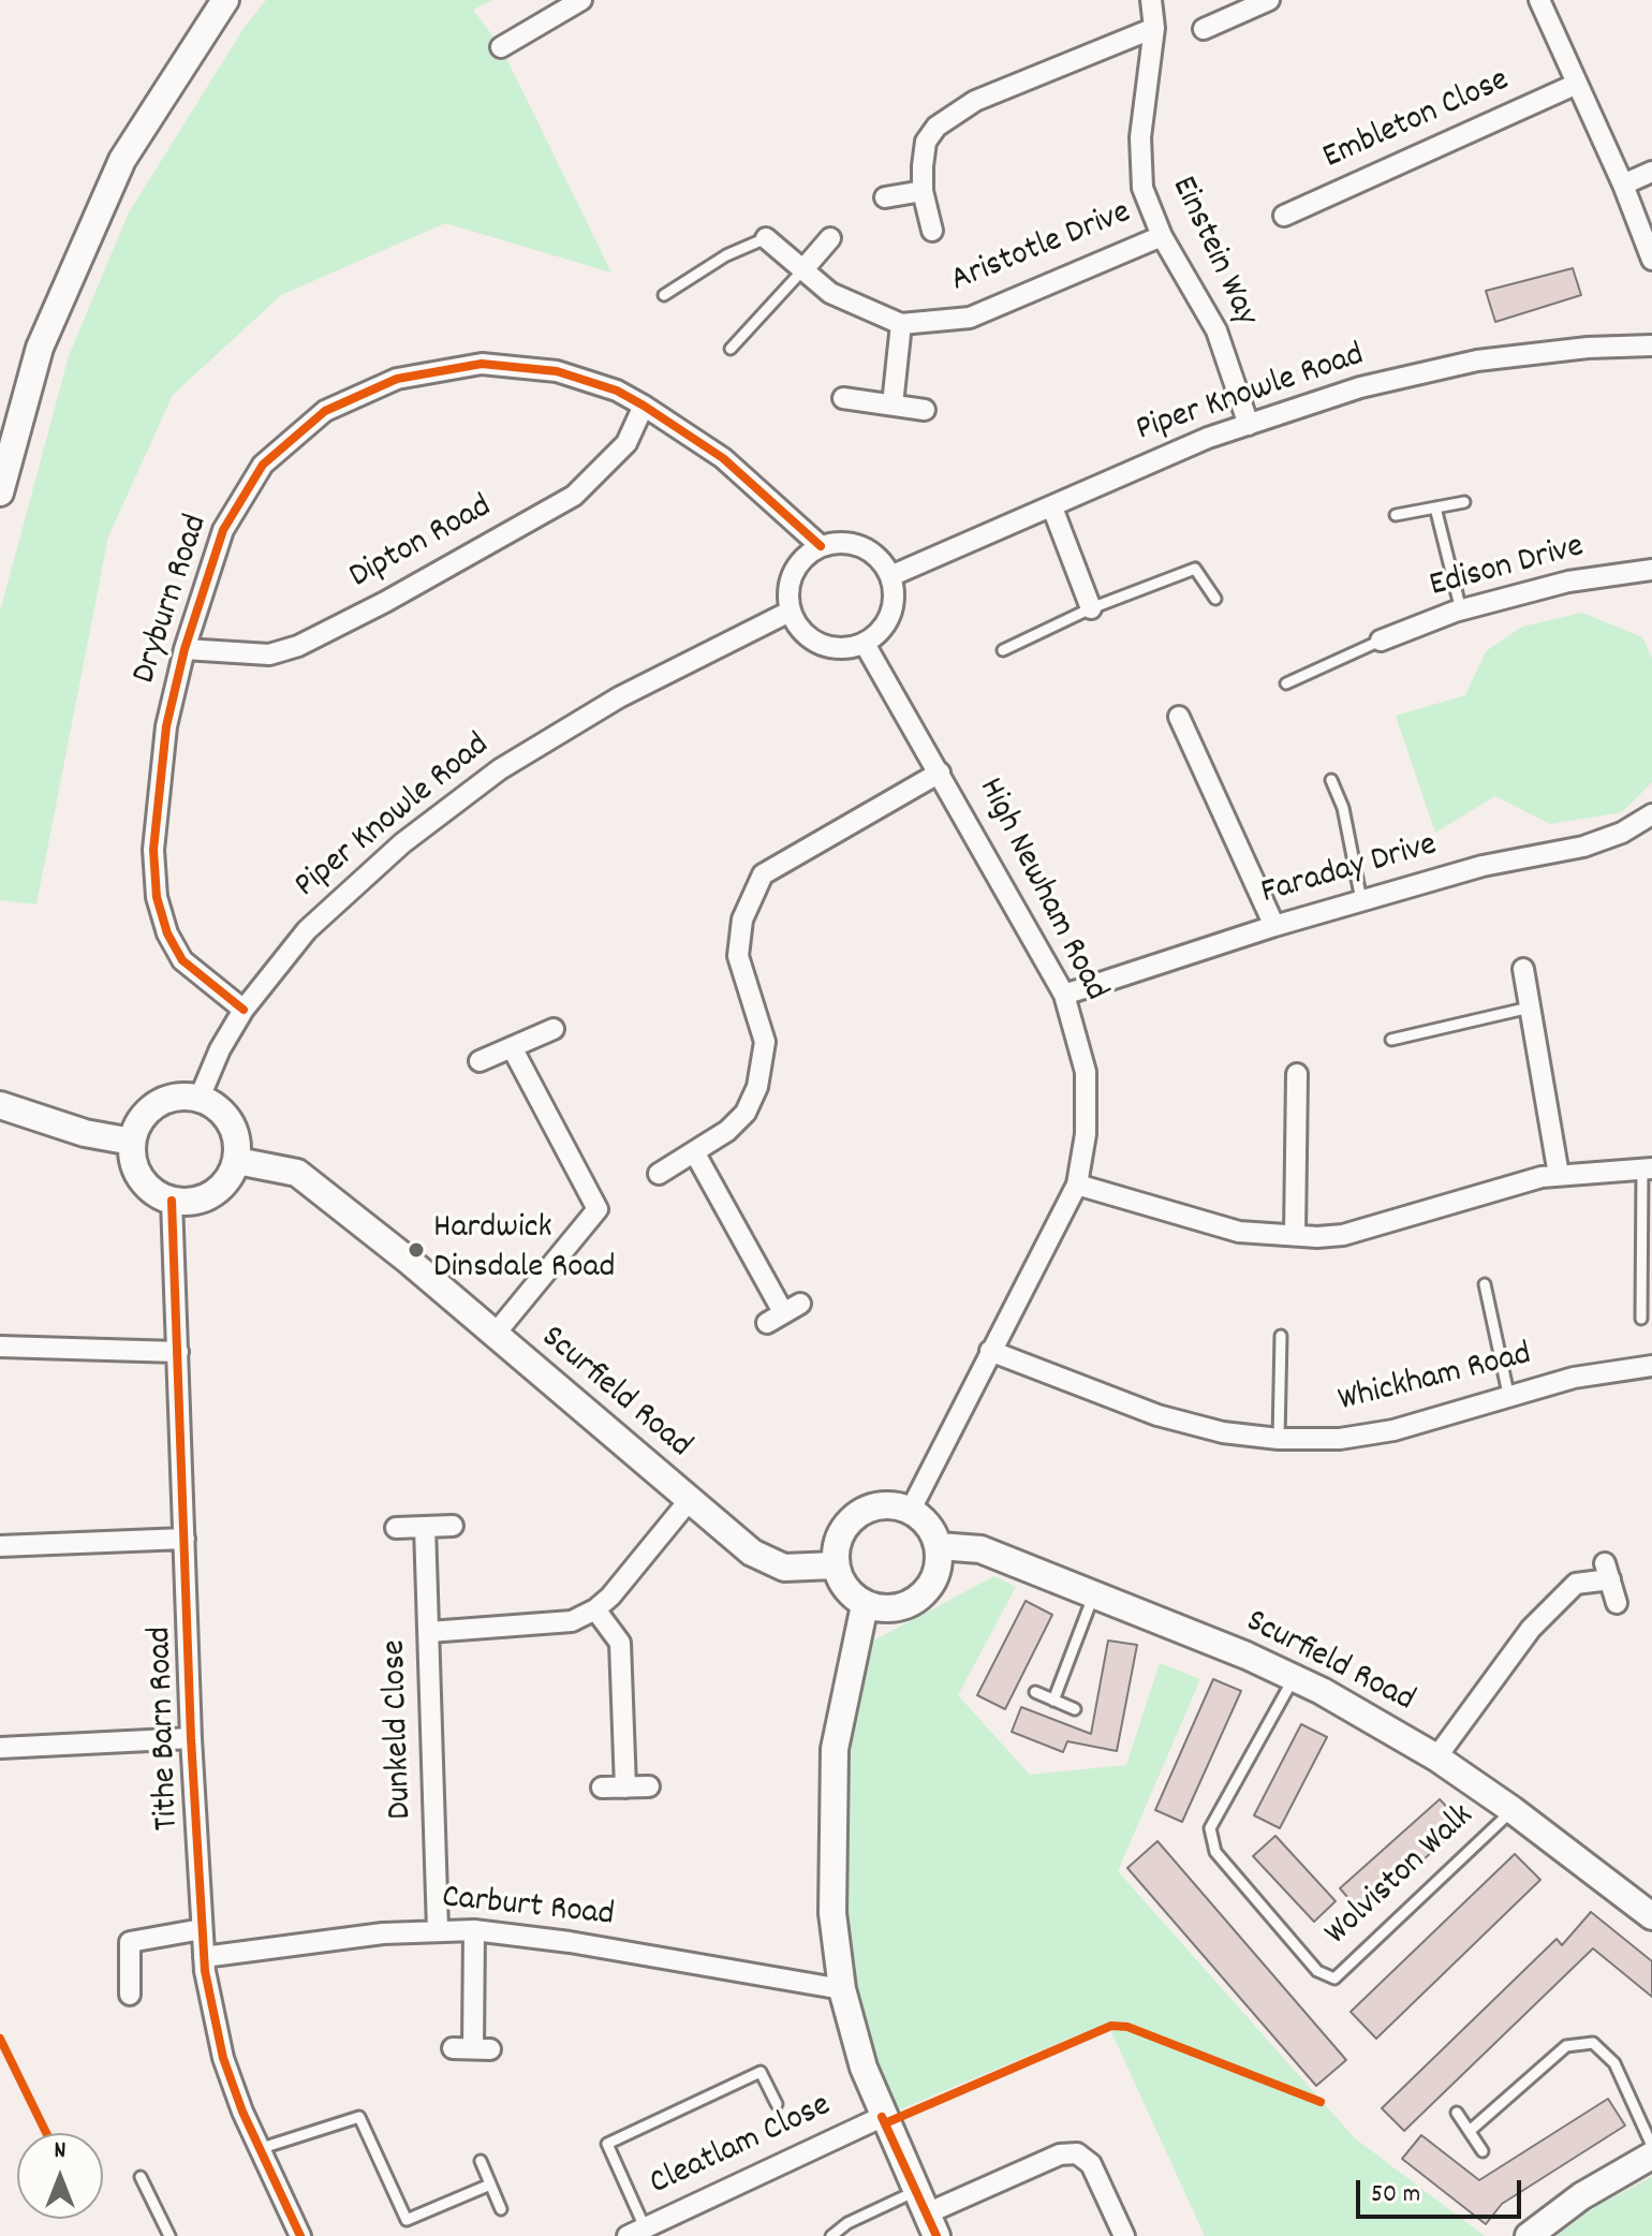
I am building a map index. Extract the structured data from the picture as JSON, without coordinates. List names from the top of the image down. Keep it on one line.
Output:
{"streets":{"street":["Embleton Close","Aristotle Drive","Einstein Way","Piper Knowle Road","Dipton Road","Edison Drive","Dryburn Road","Faraday Drive","High Newham Road","Whickham Road","Scurfield Road","Tithe Barn Road","Dunkeld Close","Carburt Road","Cleatlam Close"],"lane":["Wolviston Walk"]},"crossings":[["Aristotle Drive","Einstein Way"],["Einstein Way","Piper Knowle Road"],["Piper Knowle Road","Dryburn Road"],["Piper Knowle Road","High Newham Road"],["Piper Knowle Road","Scurfield Road"],["Piper Knowle Road","Tithe Barn Road"],["Dipton Road","Dryburn Road"],["Dryburn Road","High Newham Road"],["Faraday Drive","High Newham Road"],["High Newham Road","Whickham Road"],["High Newham Road","Scurfield Road"],["Scurfield Road","Tithe Barn Road"],["Scurfield Road","Wolviston Walk"],["Tithe Barn Road","Carburt Road"],["Dunkeld Close","Carburt Road"]],"places":["Hardwick Dinsdale Road"],"scale_bar":"50 m","north":"top"}
